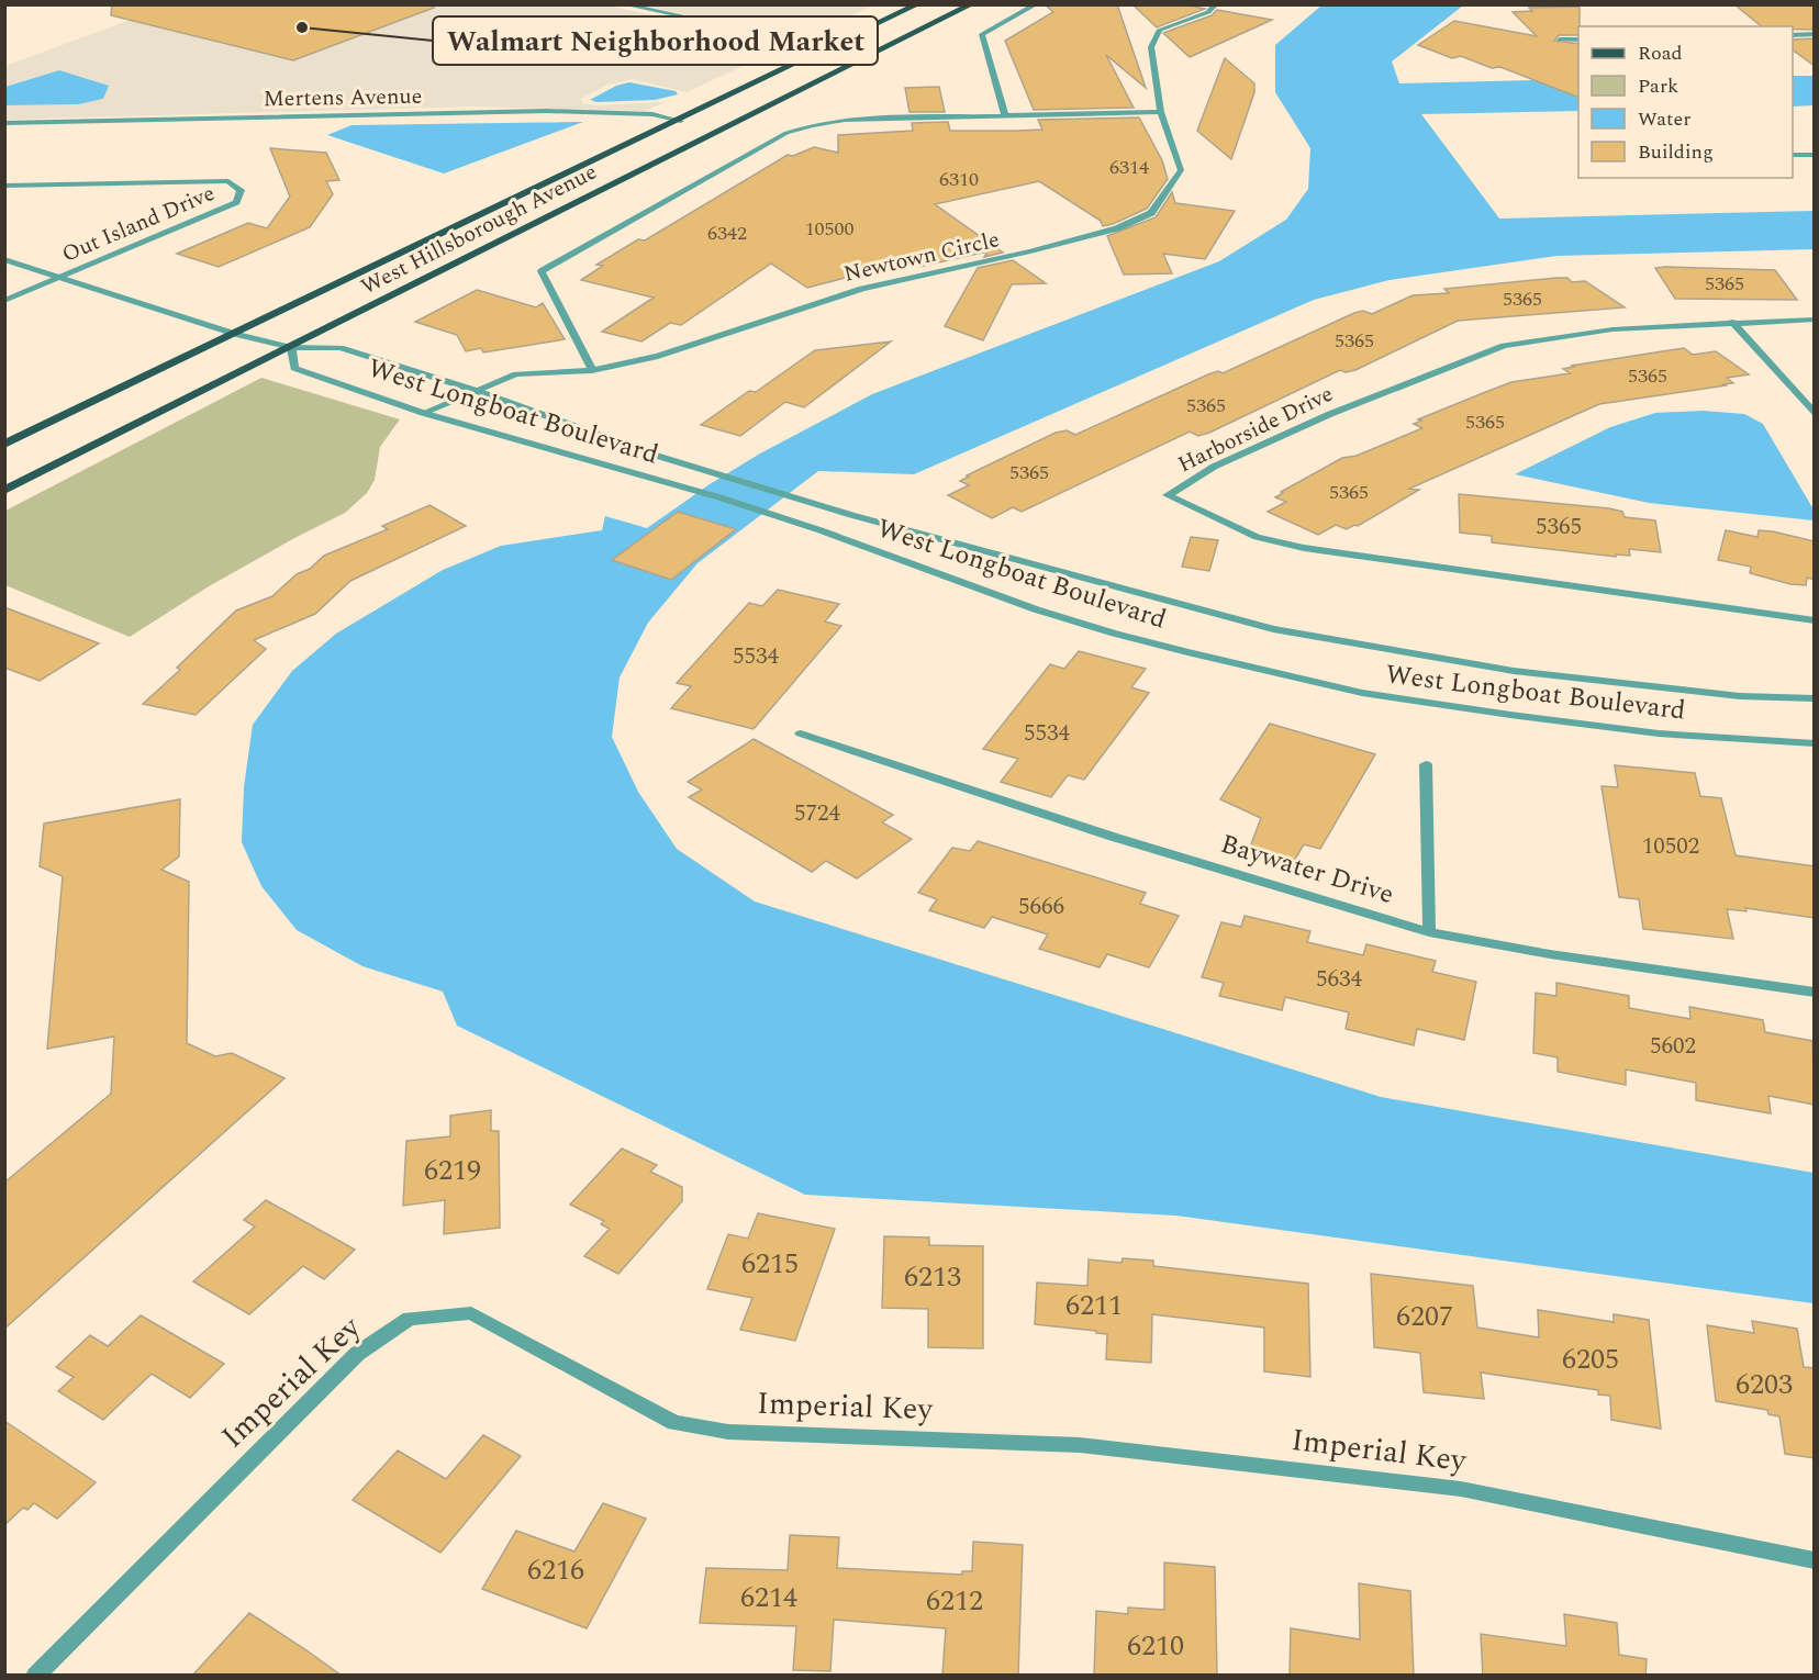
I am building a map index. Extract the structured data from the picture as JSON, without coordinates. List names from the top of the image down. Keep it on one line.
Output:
{"streets":{"main road":["West Hillsborough Avenue"],"street":["Mertens Avenue","Out Island Drive","Newtown Circle","West Longboat Boulevard","Harborside Drive","Baywater Drive","Imperial Key"]},"crossings":[["Mertens Avenue","West Hillsborough Avenue"],["Out Island Drive","West Longboat Boulevard"],["West Hillsborough Avenue","West Longboat Boulevard"],["Newtown Circle","West Longboat Boulevard"]],"places":["Walmart Neighborhood Market"],"house_numbers":["6314","6310","10500","6342","5365","5365","5365","5365","5365","5365","5365","5365","5365","5534","5534","5724","10502","5666","5634","5602","6219","6215","6213","6211","6207","6205","6203","6216","6214","6212","6210"],"legend":["Road","Park","Water","Building"]}
